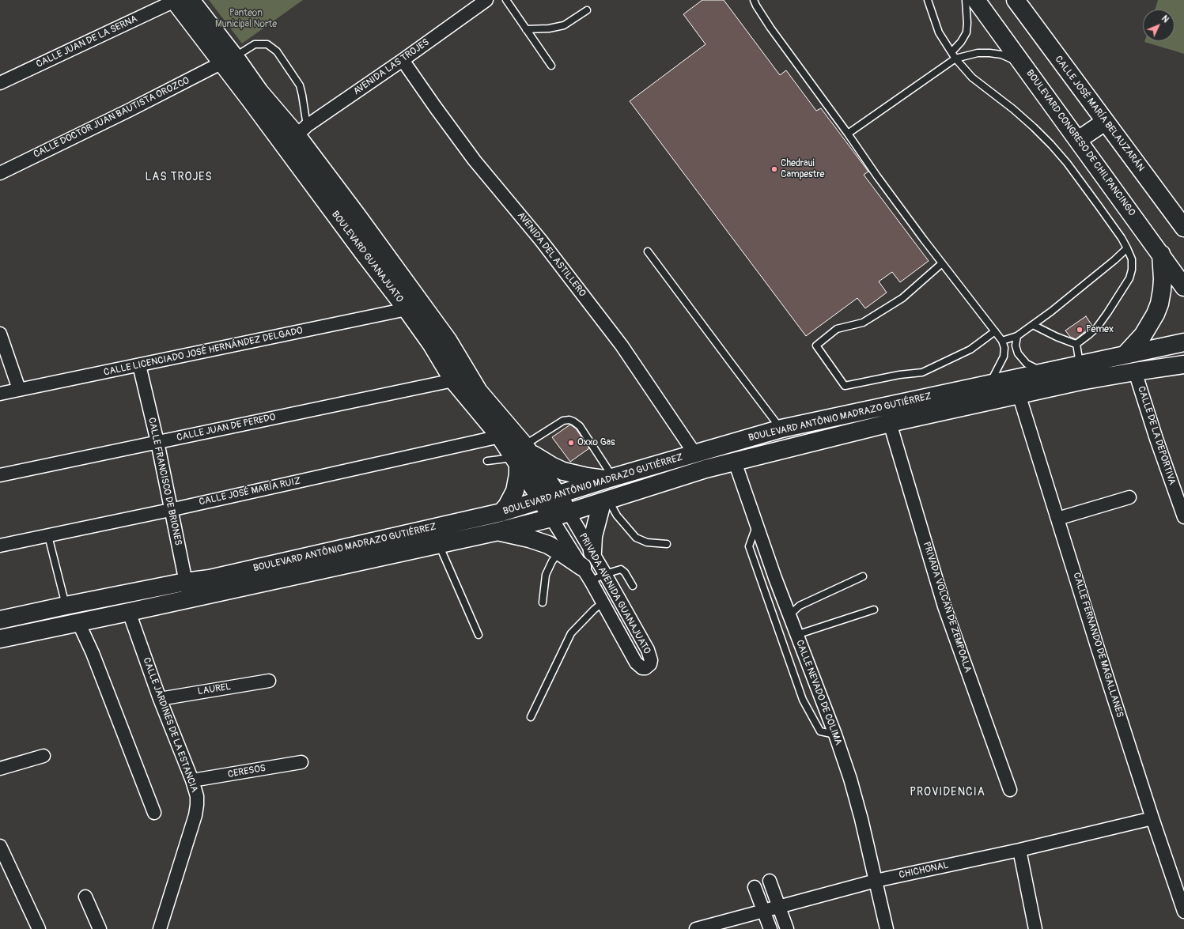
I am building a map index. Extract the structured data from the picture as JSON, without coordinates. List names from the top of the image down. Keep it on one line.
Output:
{"streets":{"street":["CALLE JUAN DE LA SERNA","AVENIDA LAS TROJES","CALLE JOSÉ MARÍA BELAUZARÁN","CALLE DOCTOR JUAN BAUTISTA OROZCO","BOULEVARD CONGRESO DE CHILPANCINGO","AVENIDA DEL ASTILLERO","BOULEVARD GUANAJUATO","CALLE LICENCIADO JOSÉ HERNÁNDEZ DELGADO","BOULEVARD ANTÔNIO MADRAZO GUTIÉRREZ","CALLE JUAN DE PEREDO","CALLE DE LA DEPORTIVA","CALLE FRANCISCO DE BRIONES","CALLE JOSÉ MARÍA RUIZ","PRIVADA AVENIDA GUANAJUATO","PRIVADA VOLCÁN DE ZEMPOALA","CALLE FERNANDO DE MAGALLANES","LAUREL","CALLE NEVADO DE COLIMA","CALLE JARDINES DE LA ESTANCIA","CERESOS","CHICHONAL"]},"crossings":[["CALLE JUAN DE LA SERNA","BOULEVARD GUANAJUATO"],["AVENIDA LAS TROJES","AVENIDA DEL ASTILLERO"],["AVENIDA LAS TROJES","BOULEVARD GUANAJUATO"],["CALLE DOCTOR JUAN BAUTISTA OROZCO","BOULEVARD GUANAJUATO"],["AVENIDA DEL ASTILLERO","BOULEVARD ANTÔNIO MADRAZO GUTIÉRREZ"],["BOULEVARD GUANAJUATO","CALLE LICENCIADO JOSÉ HERNÁNDEZ DELGADO"],["BOULEVARD GUANAJUATO","BOULEVARD ANTÔNIO MADRAZO GUTIÉRREZ"],["BOULEVARD GUANAJUATO","CALLE JUAN DE PEREDO"],["BOULEVARD GUANAJUATO","CALLE JOSÉ MARÍA RUIZ"],["BOULEVARD GUANAJUATO","PRIVADA AVENIDA GUANAJUATO"],["CALLE LICENCIADO JOSÉ HERNÁNDEZ DELGADO","CALLE FRANCISCO DE BRIONES"],["BOULEVARD ANTÔNIO MADRAZO GUTIÉRREZ","CALLE DE LA DEPORTIVA"],["BOULEVARD ANTÔNIO MADRAZO GUTIÉRREZ","CALLE FRANCISCO DE BRIONES"],["BOULEVARD ANTÔNIO MADRAZO GUTIÉRREZ","PRIVADA AVENIDA GUANAJUATO"],["BOULEVARD ANTÔNIO MADRAZO GUTIÉRREZ","PRIVADA VOLCÁN DE ZEMPOALA"],["BOULEVARD ANTÔNIO MADRAZO GUTIÉRREZ","CALLE FERNANDO DE MAGALLANES"],["BOULEVARD ANTÔNIO MADRAZO GUTIÉRREZ","CALLE NEVADO DE COLIMA"],["BOULEVARD ANTÔNIO MADRAZO GUTIÉRREZ","CALLE JARDINES DE LA ESTANCIA"],["CALLE JUAN DE PEREDO","CALLE FRANCISCO DE BRIONES"],["CALLE FRANCISCO DE BRIONES","CALLE JOSÉ MARÍA RUIZ"],["CALLE FERNANDO DE MAGALLANES","CHICHONAL"],["LAUREL","CALLE JARDINES DE LA ESTANCIA"],["CALLE NEVADO DE COLIMA","CHICHONAL"],["CALLE JARDINES DE LA ESTANCIA","CERESOS"]],"districts":["LAS TROJES","PROVIDENCIA"],"parks":["Panteon Municipal Norte"],"places":["Chedraui Campestre","Pemex","Oxxo Gas"],"north":"top right"}
